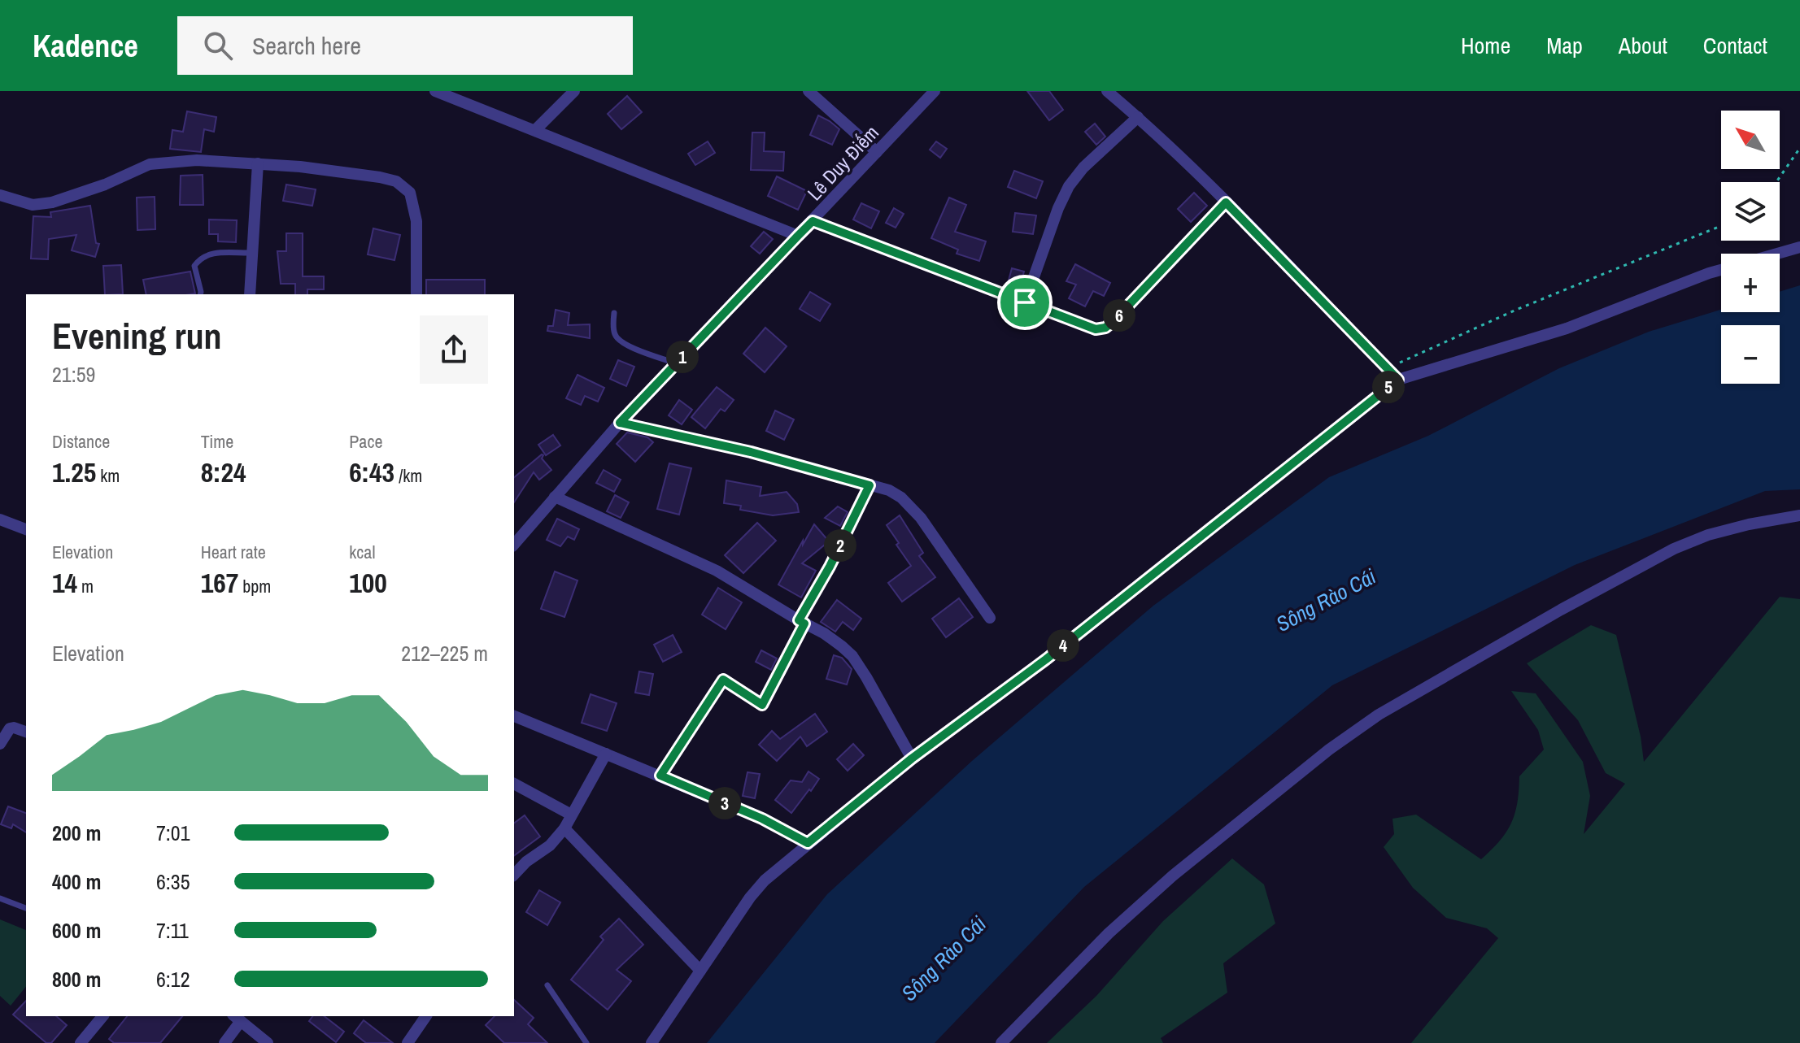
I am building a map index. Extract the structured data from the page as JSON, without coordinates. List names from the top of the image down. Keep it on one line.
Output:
{"streets":{"street":["Lê Duy Điếm"]},"water":["Sông Rào Cái"],"north":"top left","page":{"header":"Kadence","search":"Search here","nav":["Home","Map","About","Contact"],"map_buttons":["+","−"],"heading":["Evening run","21:59"],"pins":["6","1","5","2","4","3"],"stats":[["Distance","1.25 km"],["Time","8:24"],["Pace","6:43 /km"],["Elevation","14 m"],["Heart rate","167 bpm"],["kcal","100"]],"chart":["Elevation","212–225 m"],"list":[{"name":"200 m","note":"7:01"},{"name":"400 m","note":"6:35"},{"name":"600 m","note":"7:11"},{"name":"800 m","note":"6:12"}]}}
